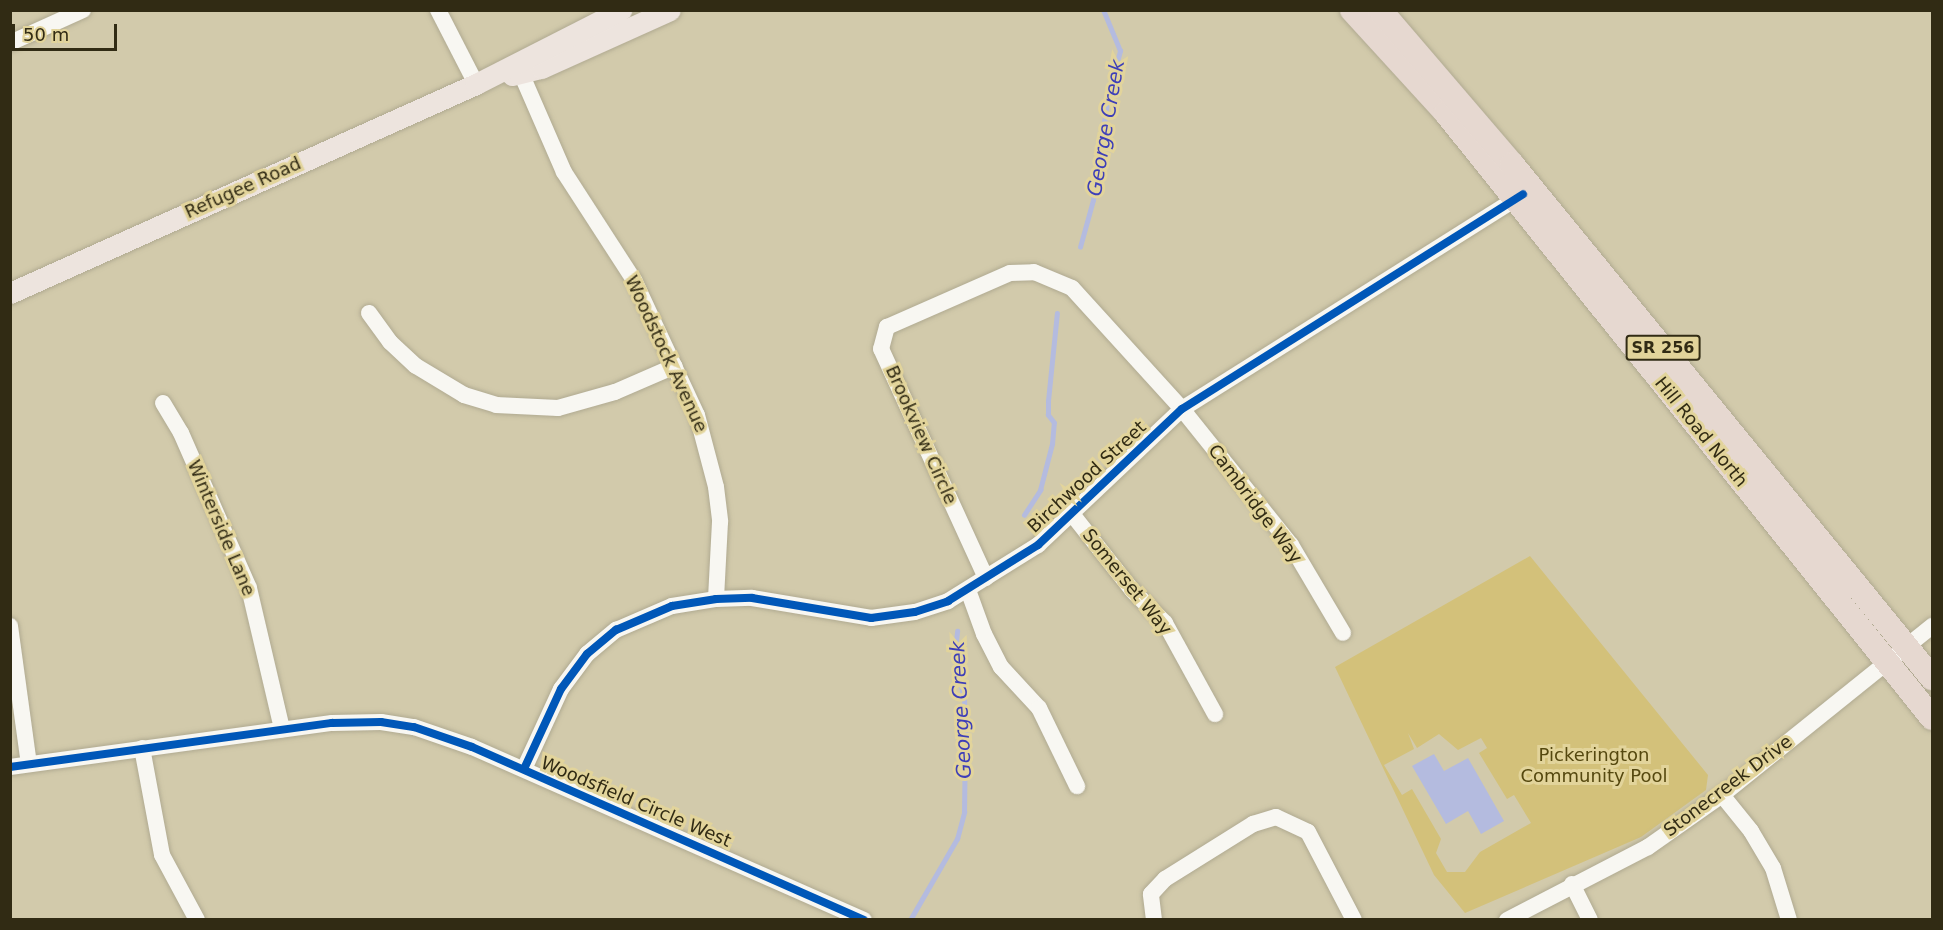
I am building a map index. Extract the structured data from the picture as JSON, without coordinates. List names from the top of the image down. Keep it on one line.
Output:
{"streets":{"highway":["SR 256","Hill Road North"],"main road":["Refugee Road"],"street":["Woodstock Avenue","Brookview Circle","Birchwood Street","Cambridge Way","Winterside Lane","Somerset Way","Stonecreek Drive","Woodsfield Circle West"]},"crossings":[["Refugee Road","Woodstock Avenue"],["Woodstock Avenue","Birchwood Street"],["Hill Road North","Birchwood Street"],["Hill Road North","Stonecreek Drive"],["Brookview Circle","Birchwood Street"],["Brookview Circle","Cambridge Way"],["Birchwood Street","Cambridge Way"],["Birchwood Street","Somerset Way"],["Birchwood Street","Woodsfield Circle West"],["Winterside Lane","Woodsfield Circle West"]],"water":["George Creek"],"parks":["Pickerington Community Pool"],"scale_bar":"50 m"}
